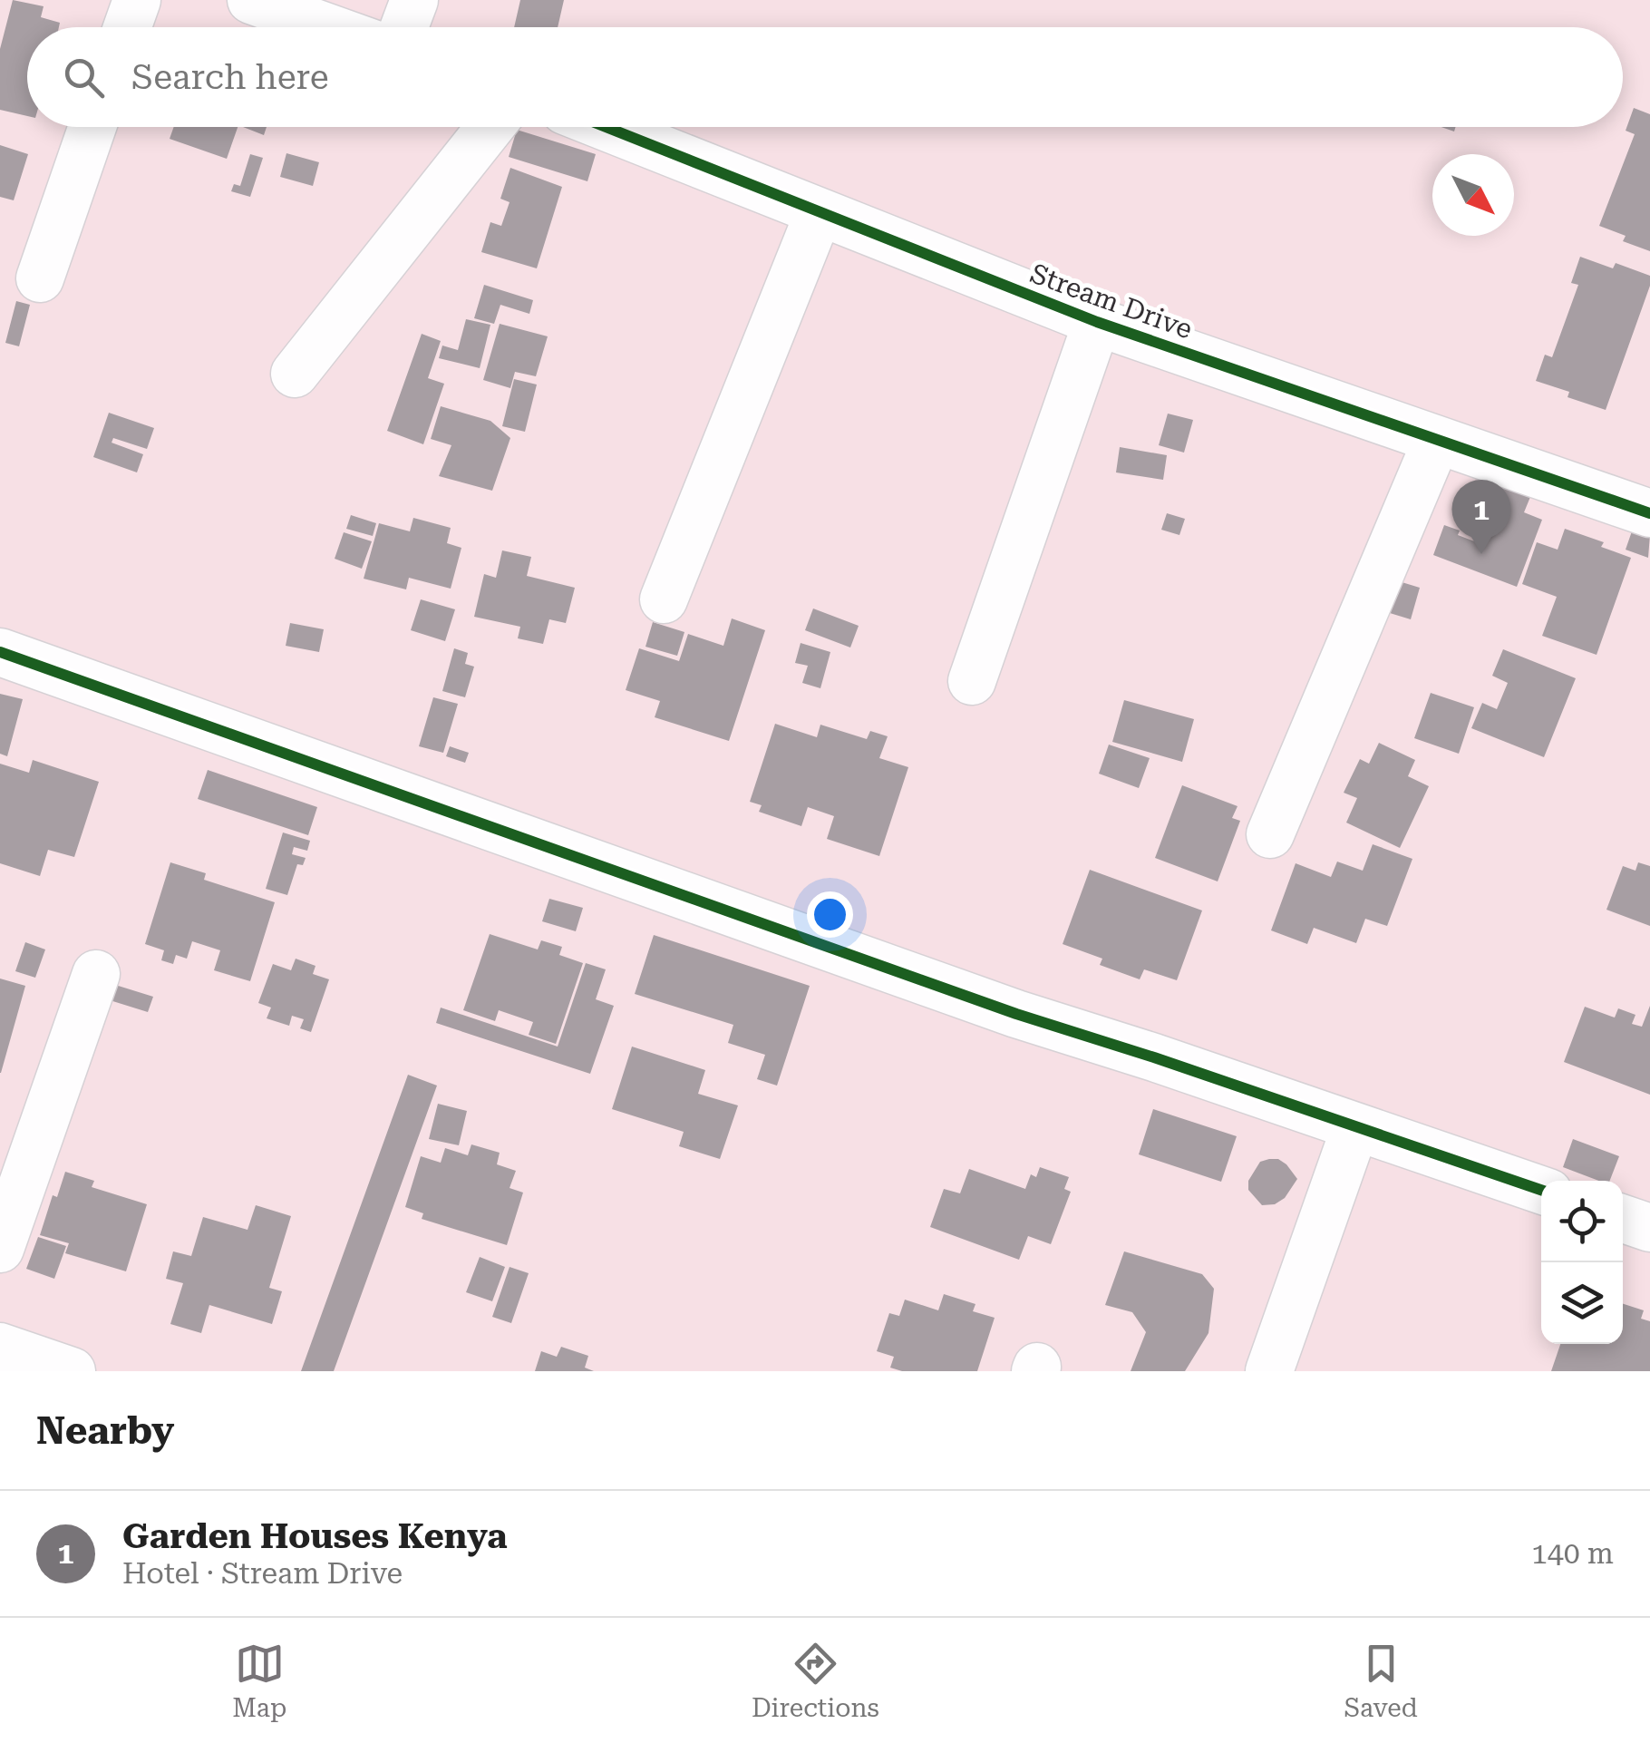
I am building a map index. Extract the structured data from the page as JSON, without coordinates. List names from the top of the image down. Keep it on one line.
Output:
{"streets":{"street":["Stream Drive"]},"north":"bottom right","page":{"search":"Search here","pins":"1","heading":"Nearby","list":[{"mark":"1","name":"Garden Houses Kenya","note":"Hotel · Stream Drive","value":"140 m"}],"nav":["Map","Directions","Saved"]}}
